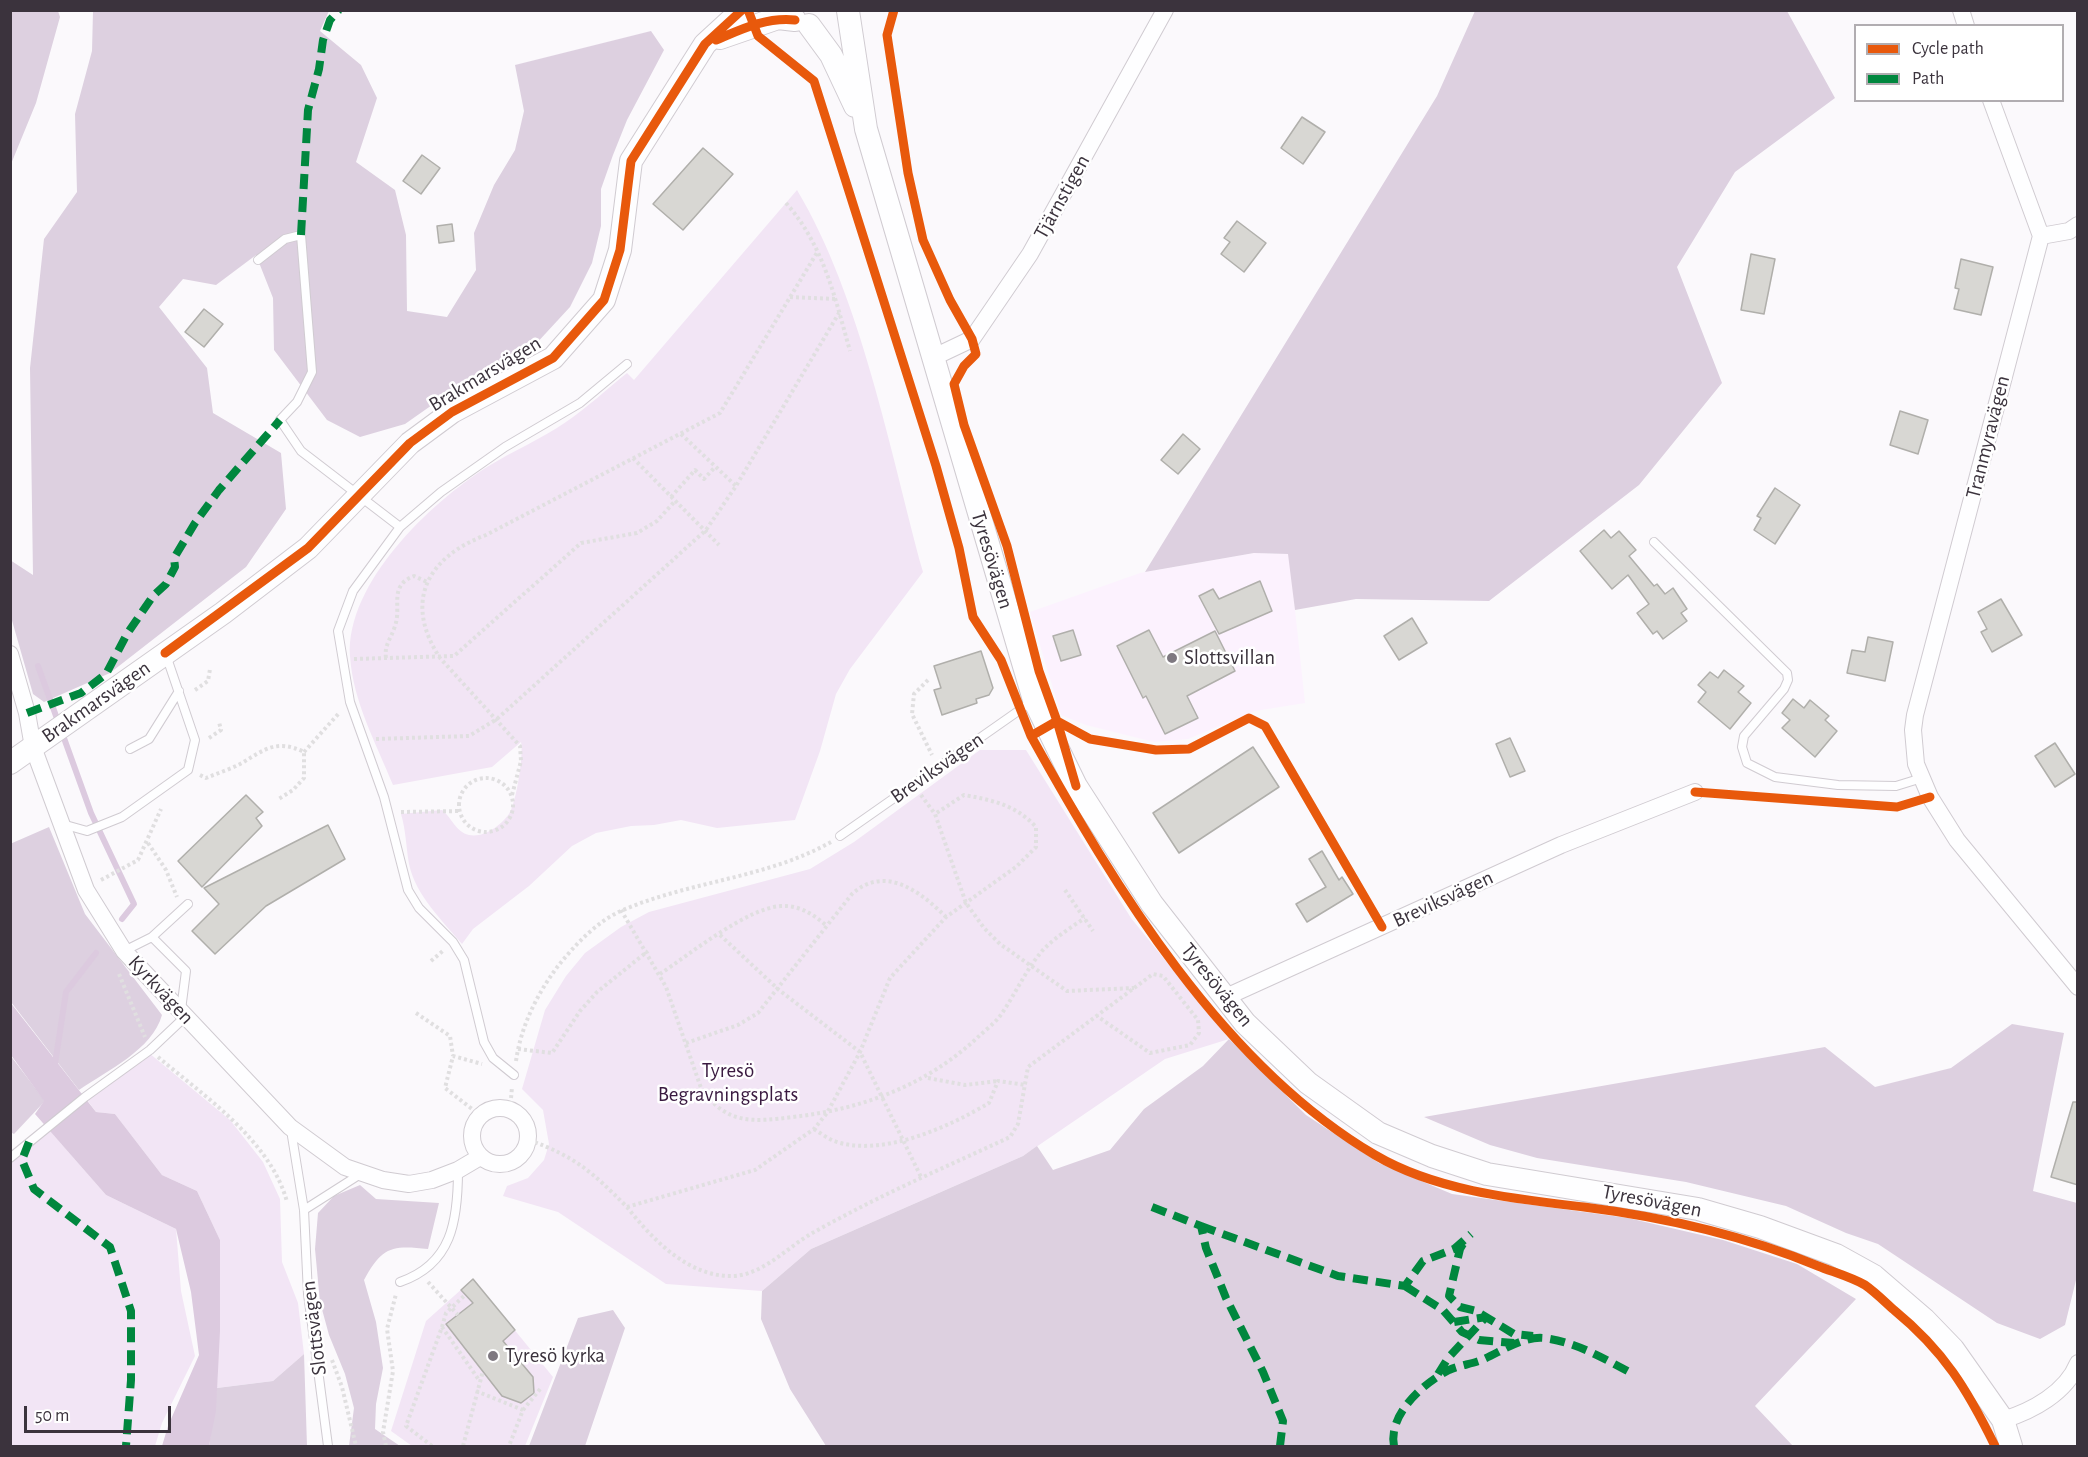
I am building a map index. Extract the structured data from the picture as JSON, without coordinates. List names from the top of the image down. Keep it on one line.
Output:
{"streets":{"main road":["Brakmarsvägen","Tyresövägen"],"street":["Tjärnstigen","Tranmyravägen","Breviksvägen","Kyrkvägen"],"lane":["Slottsvägen"]},"crossings":[["Tjärnstigen","Tyresövägen"],["Brakmarsvägen","Kyrkvägen"],["Tyresövägen","Breviksvägen"],["Kyrkvägen","Slottsvägen"]],"parks":["Tyresö Begravningsplats"],"places":["Slottsvillan","Tyresö kyrka"],"legend":["Cycle path","Path"],"scale_bar":"50 m"}
